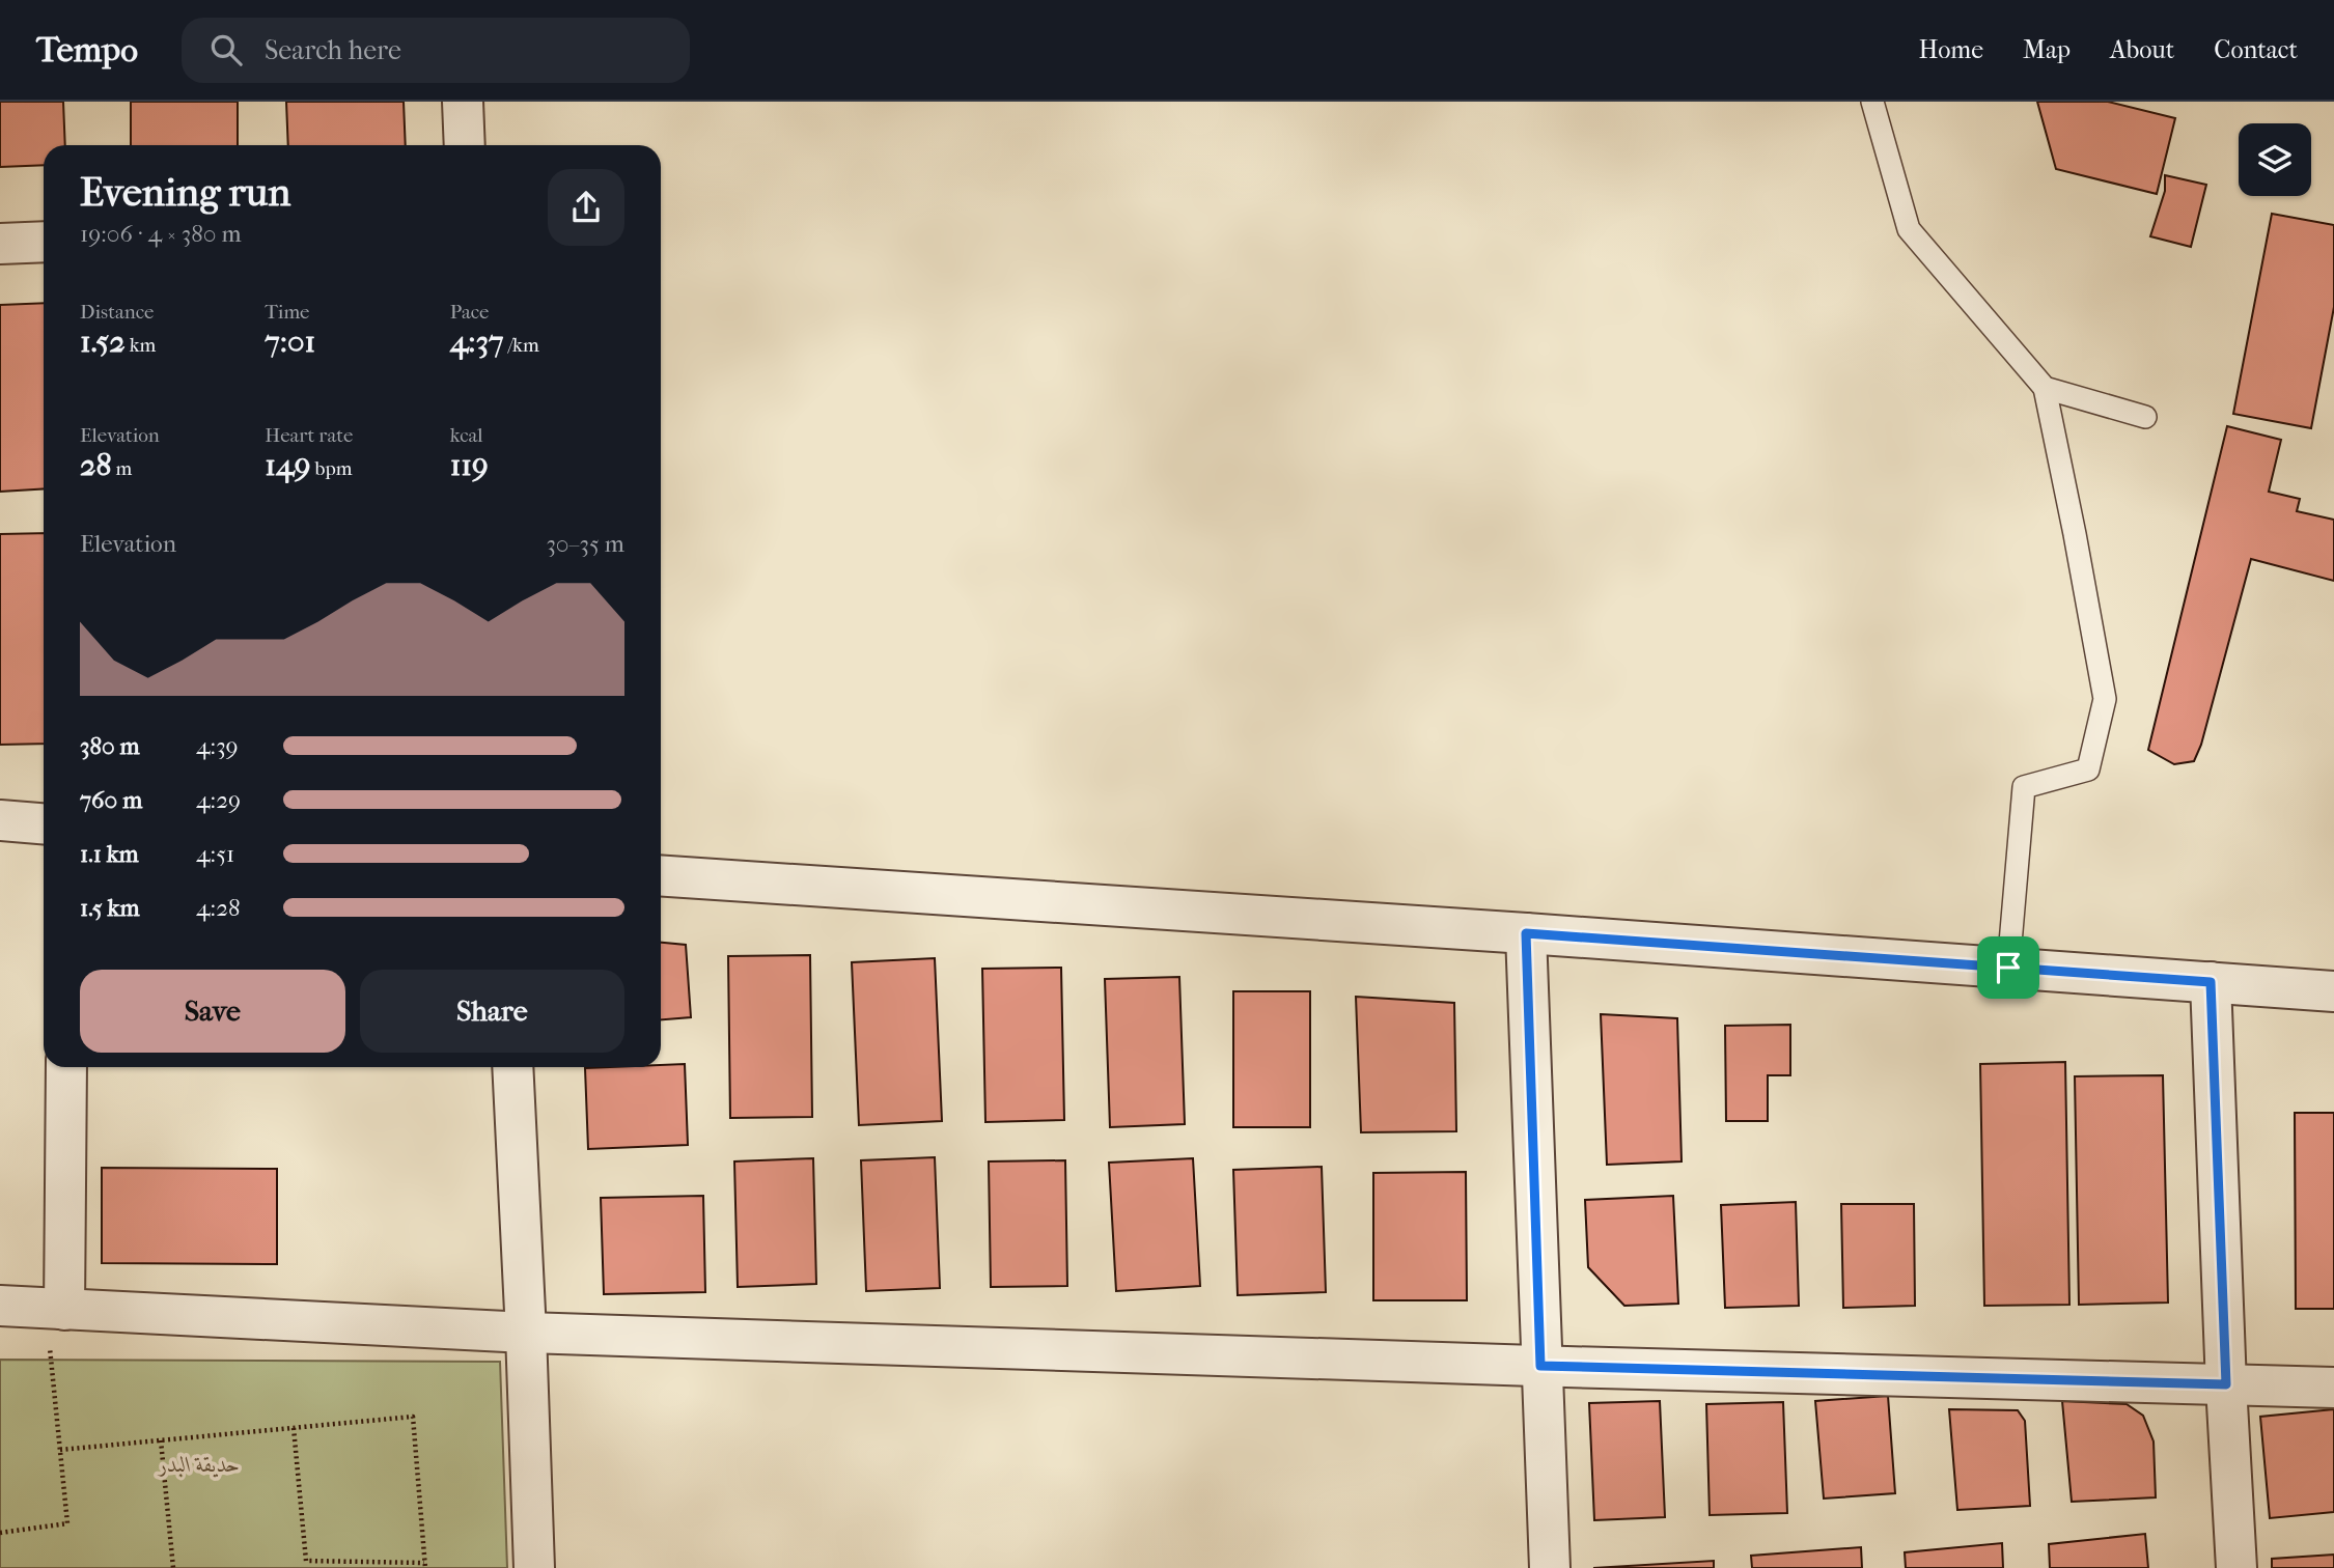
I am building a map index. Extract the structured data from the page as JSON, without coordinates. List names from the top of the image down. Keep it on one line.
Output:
{"parks":["حديقة البدر"],"page":{"header":"Tempo","search":"Search here","nav":["Home","Map","About","Contact"],"heading":["Evening run","19:06 · 4 × 380 m"],"stats":[["Distance","1.52 km"],["Time","7:01"],["Pace","4:37 /km"],["Elevation","28 m"],["Heart rate","149 bpm"],["kcal","119"]],"chart":["Elevation","30–35 m"],"list":[{"name":"380 m","note":"4:39"},{"name":"760 m","note":"4:29"},{"name":"1.1 km","note":"4:51"},{"name":"1.5 km","note":"4:28"}],"buttons":["Save","Share"]}}
